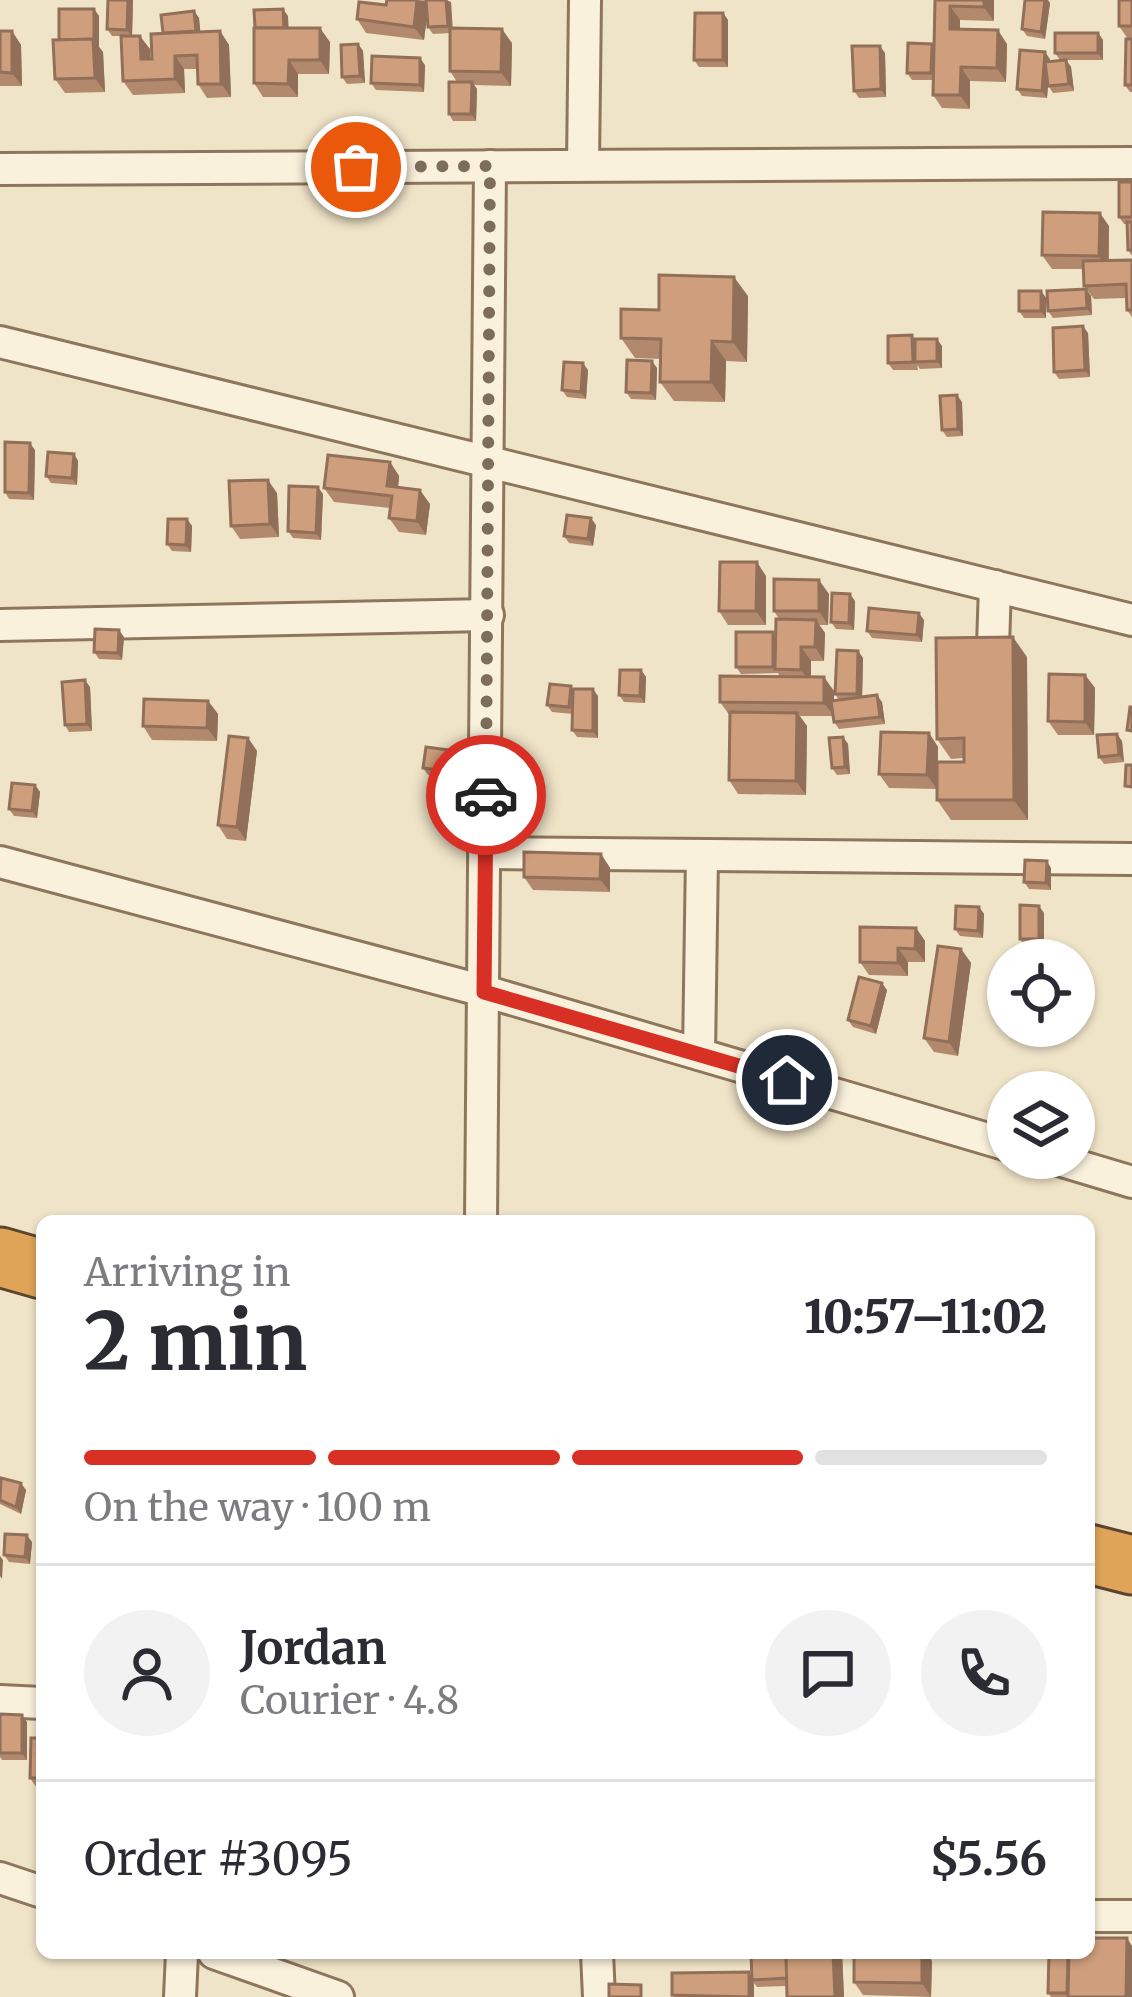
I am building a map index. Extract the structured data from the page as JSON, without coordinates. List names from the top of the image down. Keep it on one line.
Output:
{"page":{"heading":["2 min","Arriving in","10:57–11:02"],"panel":["Jordan","Courier · 4.8","Order #3095","$5.56"],"bar":"On the way · 100 m"}}
